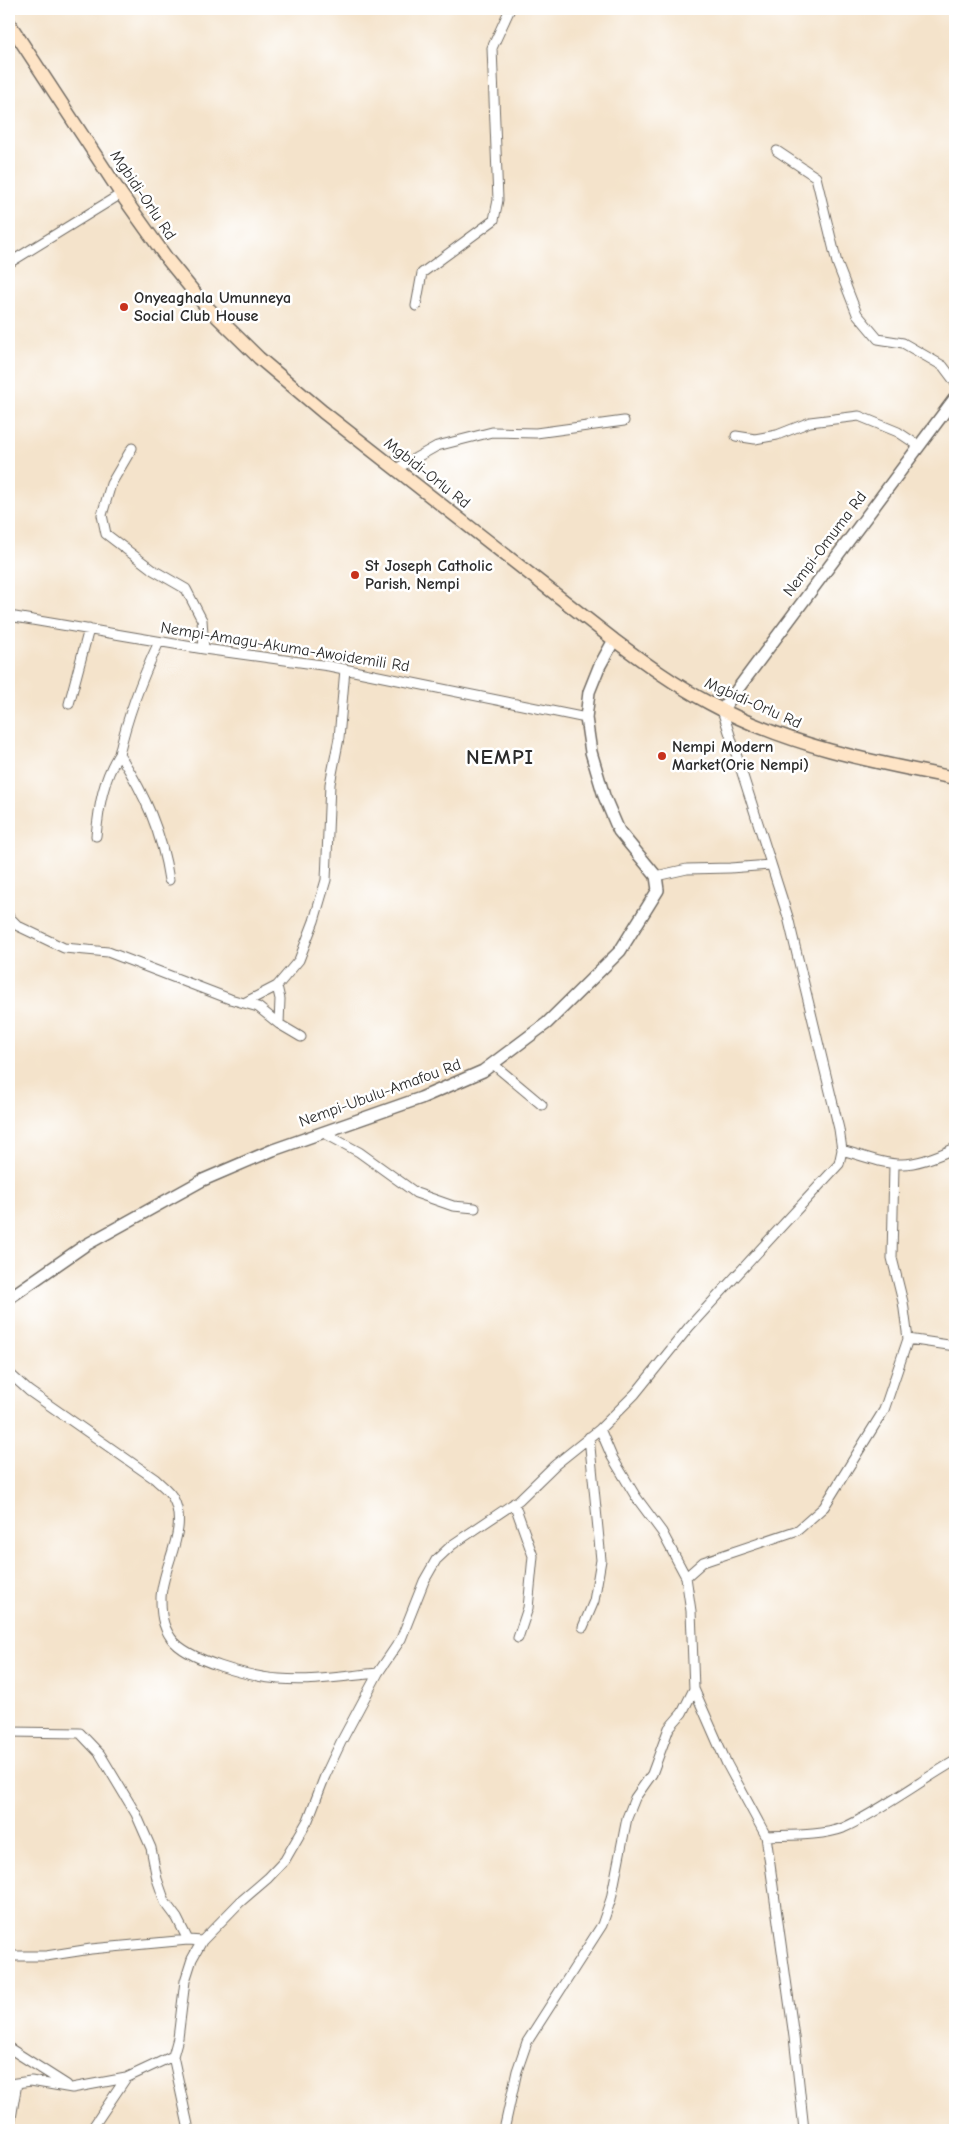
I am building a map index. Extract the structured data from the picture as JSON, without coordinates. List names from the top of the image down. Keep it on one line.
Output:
{"streets":{"main road":["Mgbidi-Orlu Rd"],"street":["Nempi-Omuma Rd","Nempi-Amagu-Akuma-Awoidemili Rd","Nempi-Ubulu-Amafou Rd"]},"crossings":[["Mgbidi-Orlu Rd","Nempi-Omuma Rd"]],"districts":["NEMPI"],"places":["Onyeaghala Umunneya Social Club House","St Joseph Catholic Parish, Nempi","Nempi Modern Market(Orie Nempi)"]}
